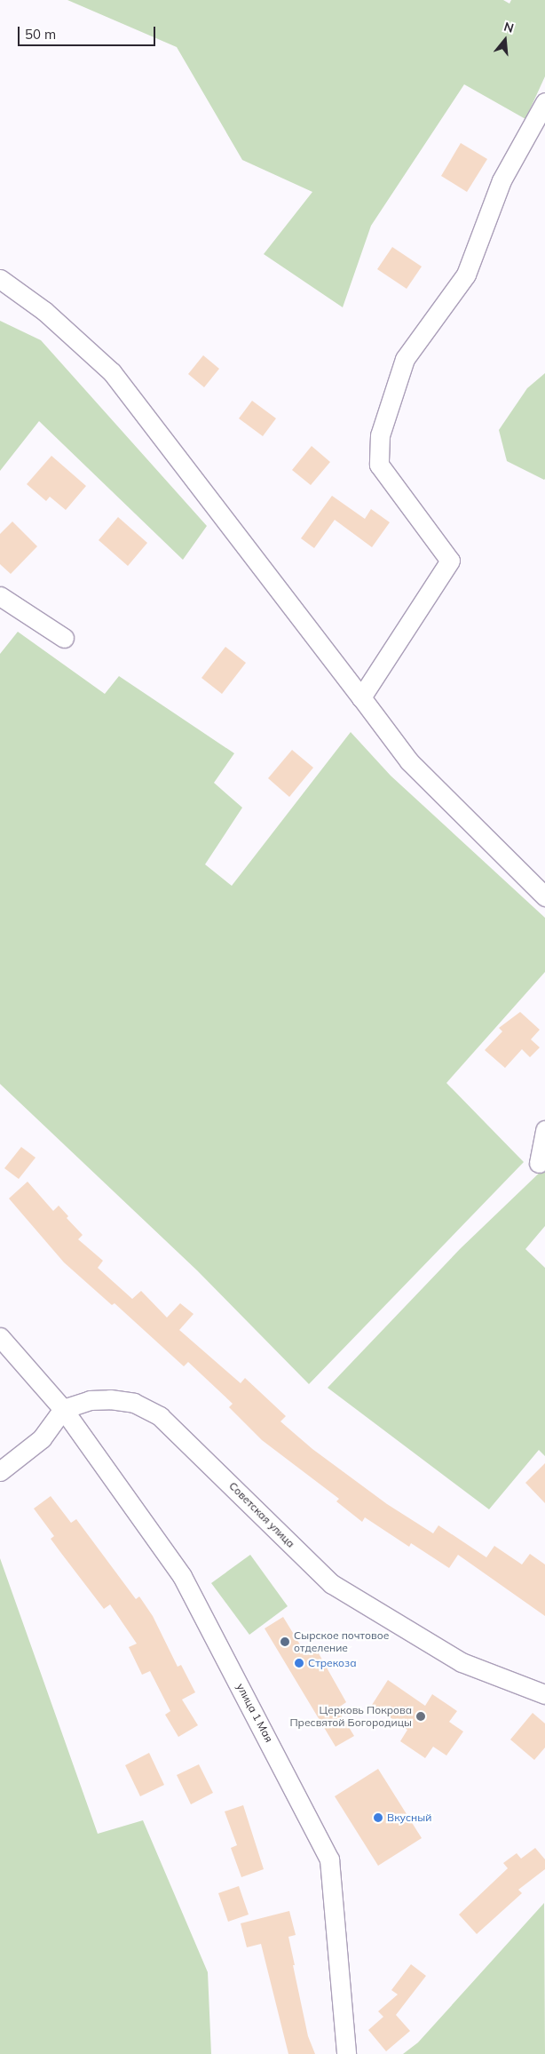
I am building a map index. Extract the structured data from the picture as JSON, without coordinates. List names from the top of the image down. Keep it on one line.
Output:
{"streets":{"street":["Советская улица","улица 1 Мая"]},"crossings":[["Советская улица","улица 1 Мая"]],"places":["Сырское почтовое отделение","Стрекоза","Церковь Покрова Пресвятой Богородицы","Вкусный"],"scale_bar":"50 m","north":"top"}
